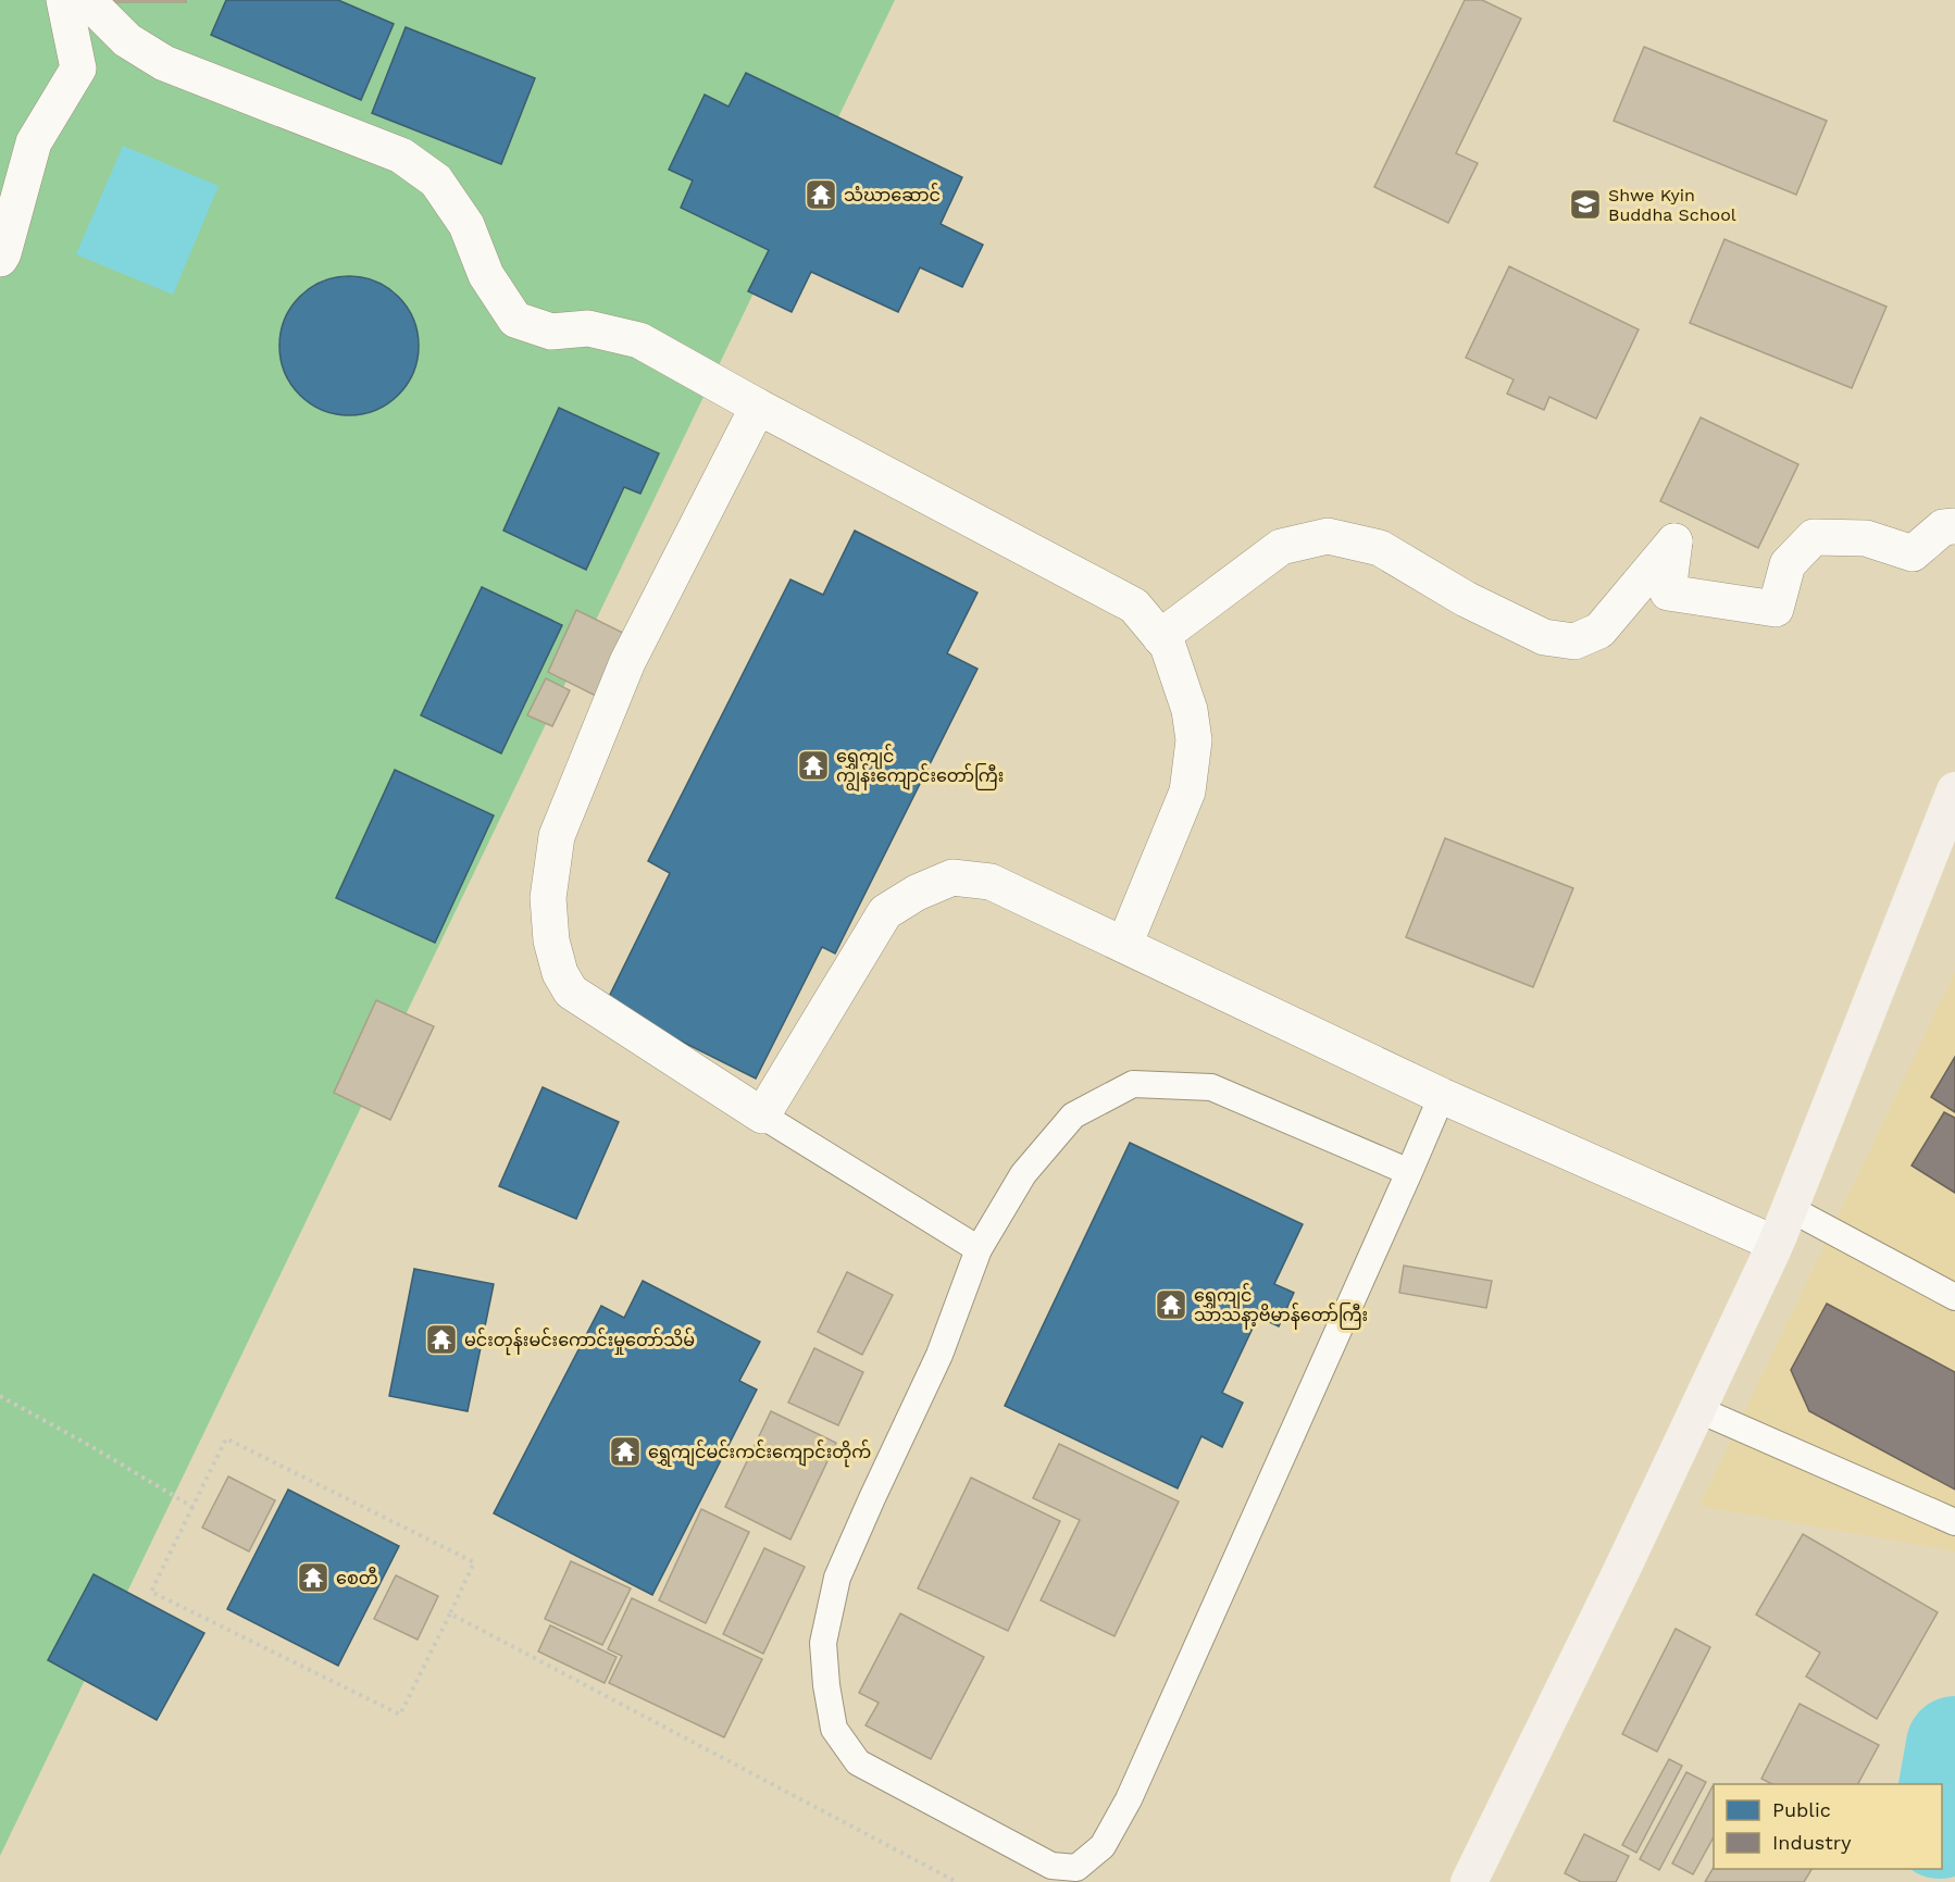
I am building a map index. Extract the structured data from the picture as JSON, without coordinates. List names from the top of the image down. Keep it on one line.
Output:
{"places":{"temple":["သံဃာဆောင်","ရွှေကျင် ကျွန်းကျောင်းတော်ကြီး","ရွှေကျင် သာသနာ့ဗိမာန်တော်ကြီး","မင်းတုန်းမင်းကောင်းမှုတော်သိမ်","ရွှေကျင်မင်းကင်းကျောင်းတိုက်","စေတီ"],"school or university":["Shwe Kyin Buddha School"]},"legend":["Public","Industry"]}
